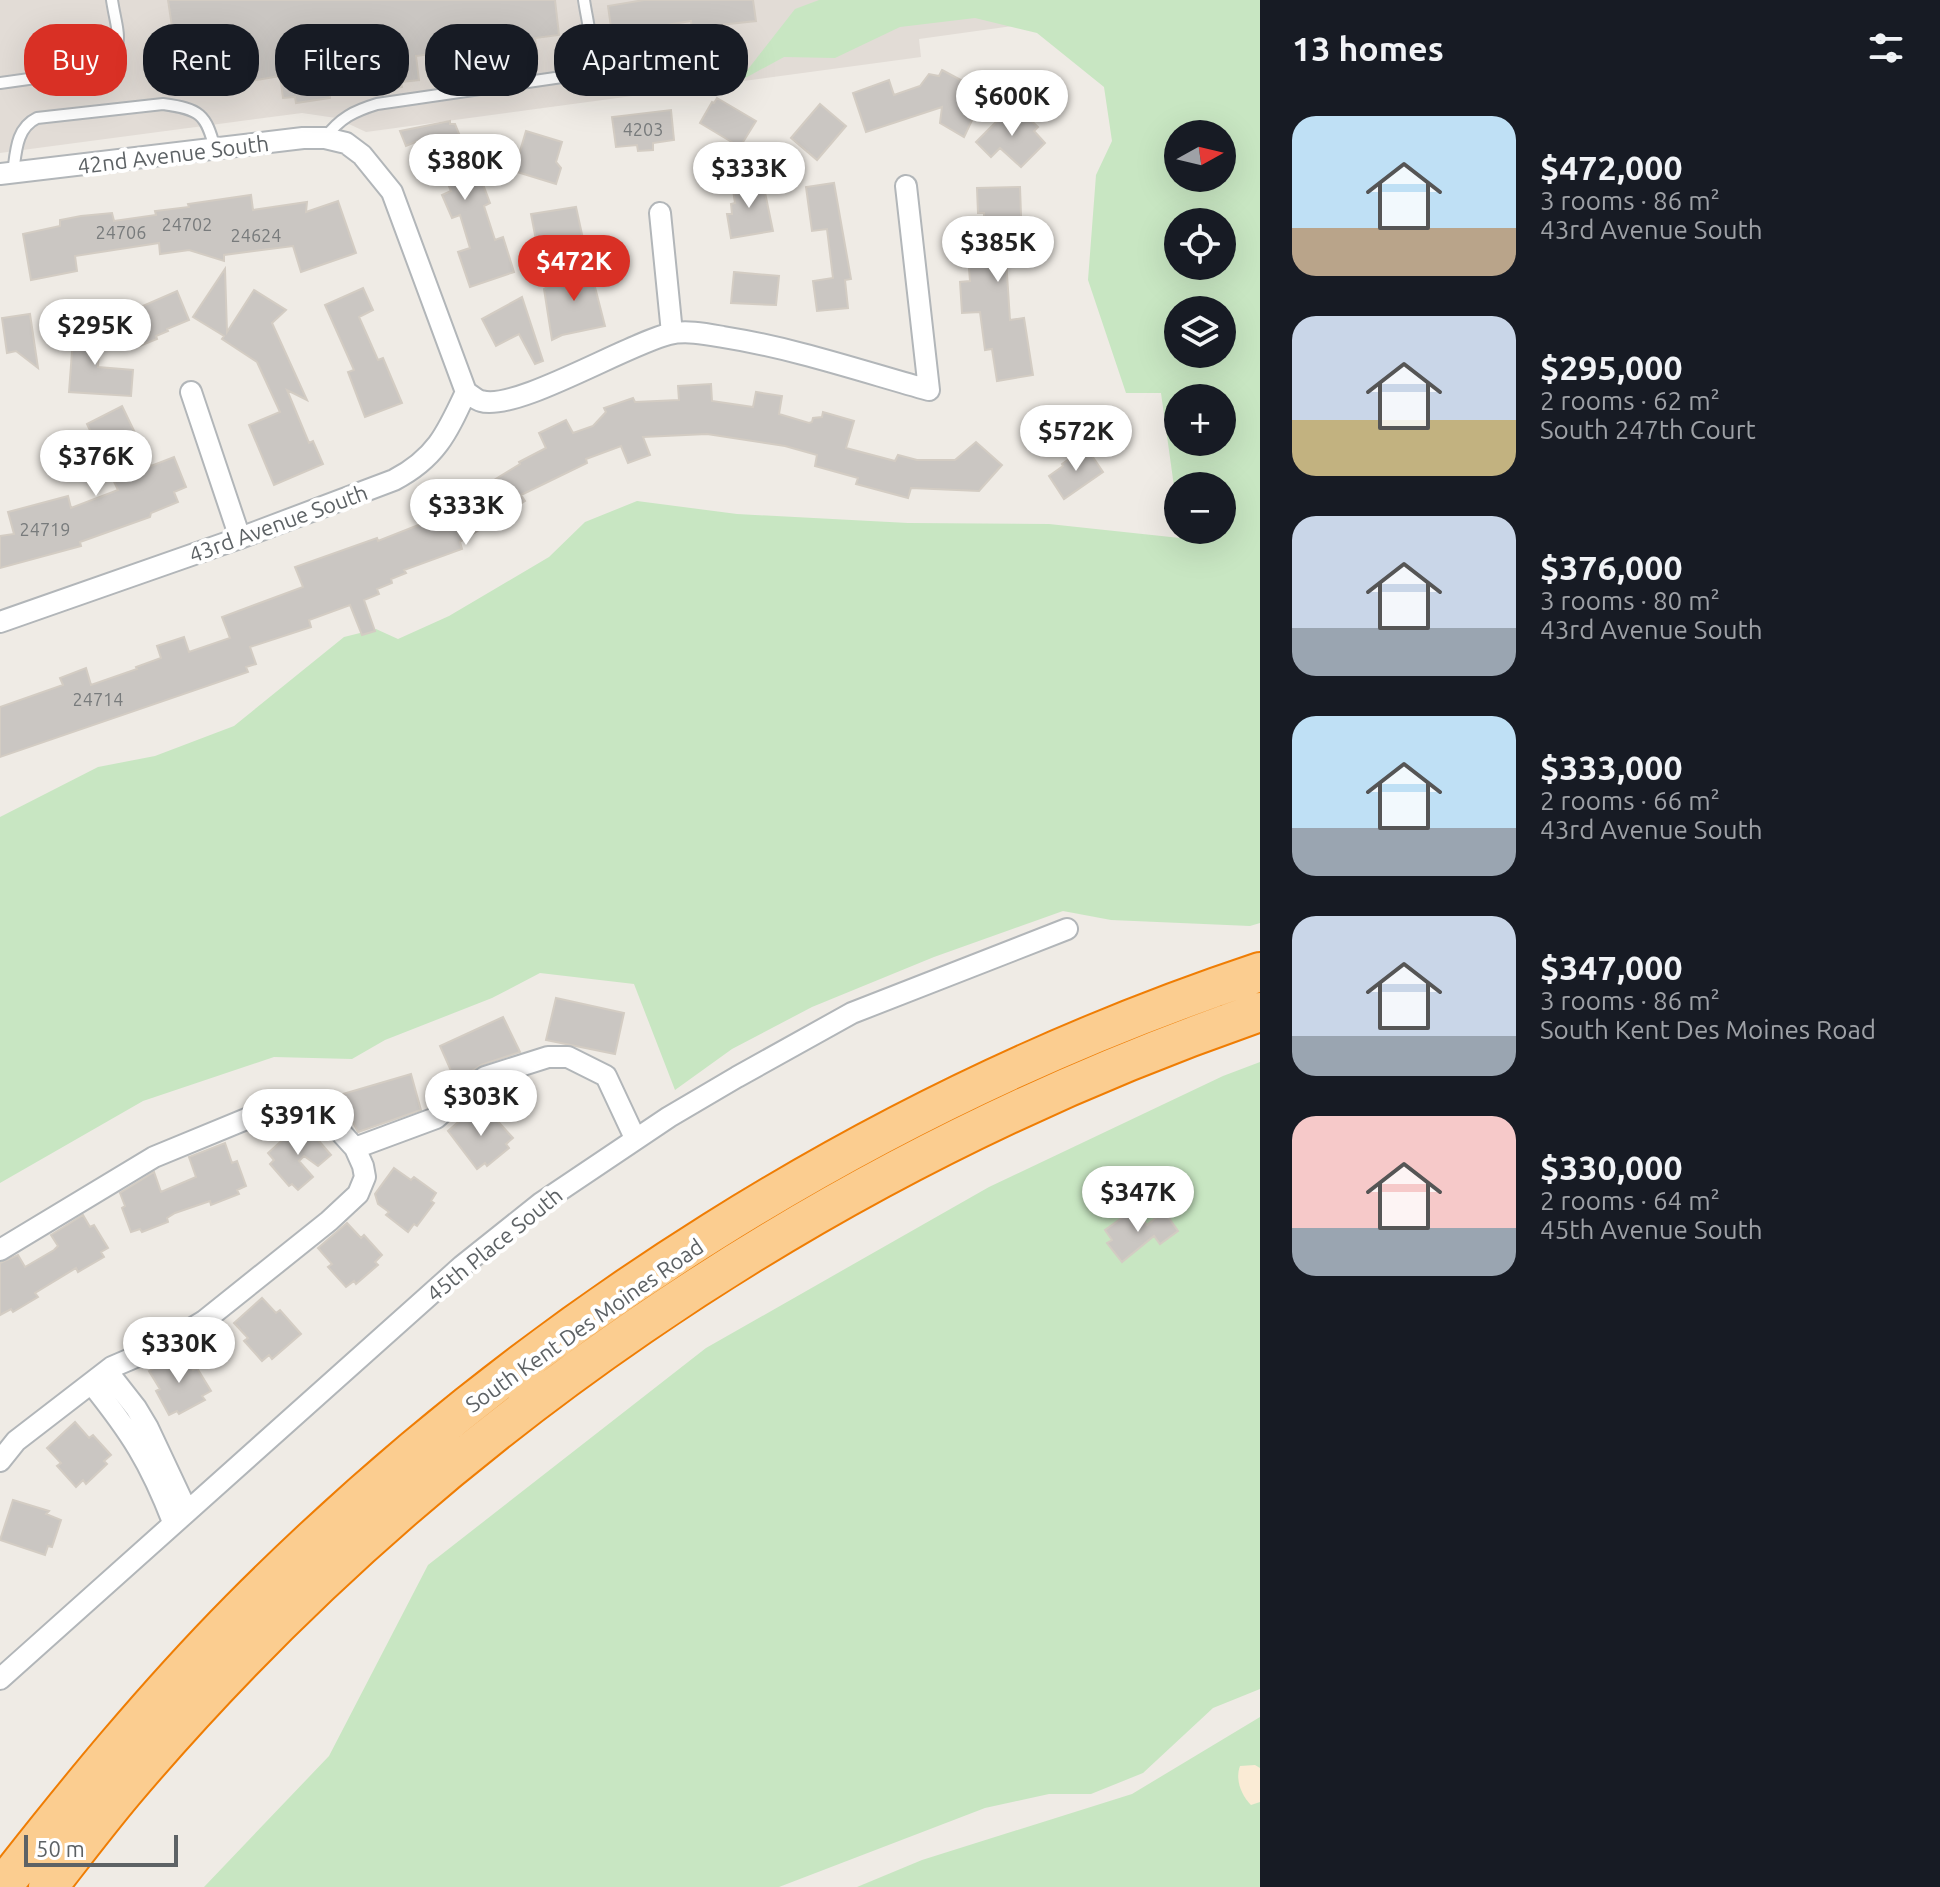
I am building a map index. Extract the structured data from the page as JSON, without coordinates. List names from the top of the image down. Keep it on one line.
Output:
{"streets":{"highway":["South Kent Des Moines Road"],"street":["42nd Avenue South","43rd Avenue South","45th Place South"]},"crossings":[["42nd Avenue South","43rd Avenue South"]],"house_numbers":["4203","24702","24706","24624","24719","24714"],"scale_bar":"50 m","north":"right","page":{"heading":"13 homes","chip":["Buy","Rent","Filters","New","Apartment"],"price":["$600K","$380K","$333K","$385K","$472K","$295K","$572K","$376K","$333K","$303K","$391K","$347K","$330K"],"list":[{"name":"$472,000","note":"3 rooms · 86 m² · 43rd Avenue South"},{"name":"$295,000","note":"2 rooms · 62 m² · South 247th Court"},{"name":"$376,000","note":"3 rooms · 80 m² · 43rd Avenue South"},{"name":"$333,000","note":"2 rooms · 66 m² · 43rd Avenue South"},{"name":"$347,000","note":"3 rooms · 86 m² · South Kent Des Moines Road"},{"name":"$330,000","note":"2 rooms · 64 m² · 45th Avenue South"}],"map_buttons":["+","−"],"scale":"50 m"}}
